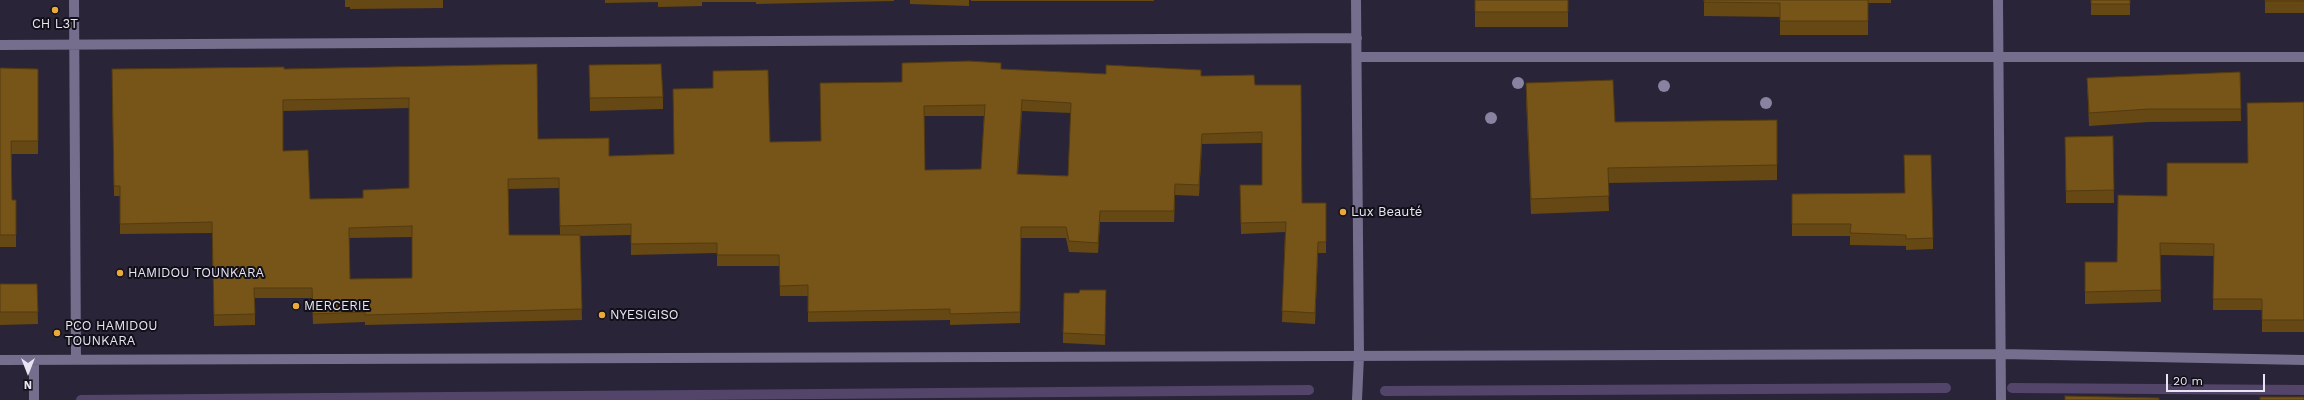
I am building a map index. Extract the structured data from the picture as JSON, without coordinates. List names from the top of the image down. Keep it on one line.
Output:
{"places":["CH L3T","Lux Beauté","HAMIDOU TOUNKARA","MERCERIE","NYESIGISO","PCO HAMIDOU TOUNKARA"],"scale_bar":"20 m","north":"bottom"}
